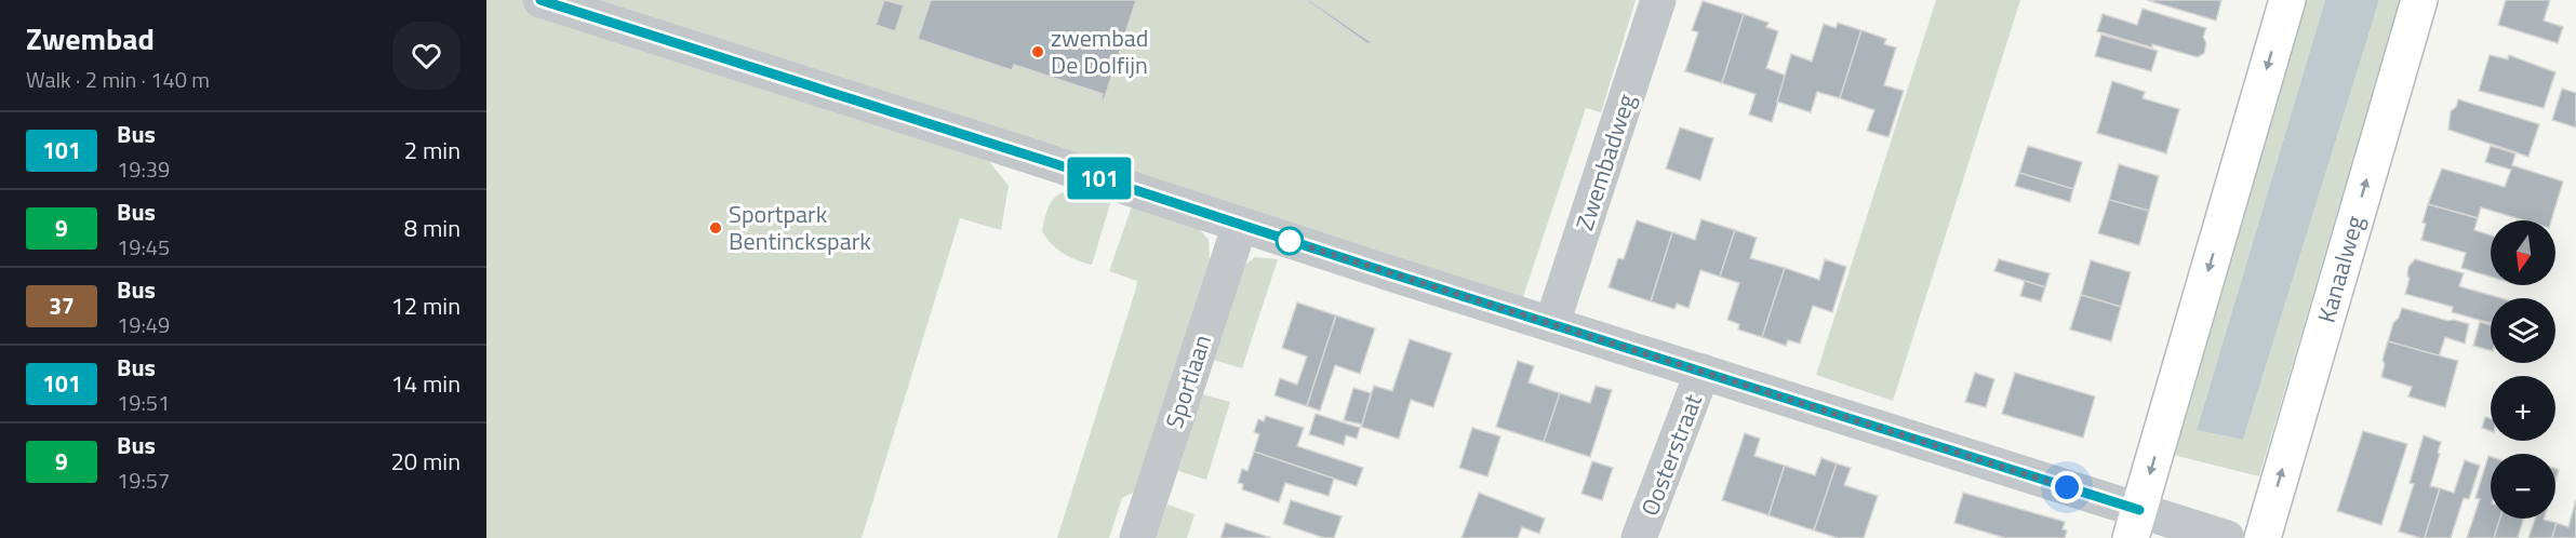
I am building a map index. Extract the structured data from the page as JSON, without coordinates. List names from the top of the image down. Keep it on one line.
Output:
{"streets":{"street":["Zwembadweg","Kanaalweg","Sportlaan","Oosterstraat"]},"places":["zwembad De Dolfijn","Sportpark Bentinckspark"],"lines":["bus line 101"],"north":"bottom","page":{"heading":["Zwembad","Walk · 2 min · 140 m"],"on_map":"101","list":[{"mark":"101","name":"Bus","note":"19:39","value":"2 min"},{"mark":"9","name":"Bus","note":"19:45","value":"8 min"},{"mark":"37","name":"Bus","note":"19:49","value":"12 min"},{"mark":"101","name":"Bus","note":"19:51","value":"14 min"},{"mark":"9","name":"Bus","note":"19:57","value":"20 min"}],"map_buttons":["+","−"]}}
